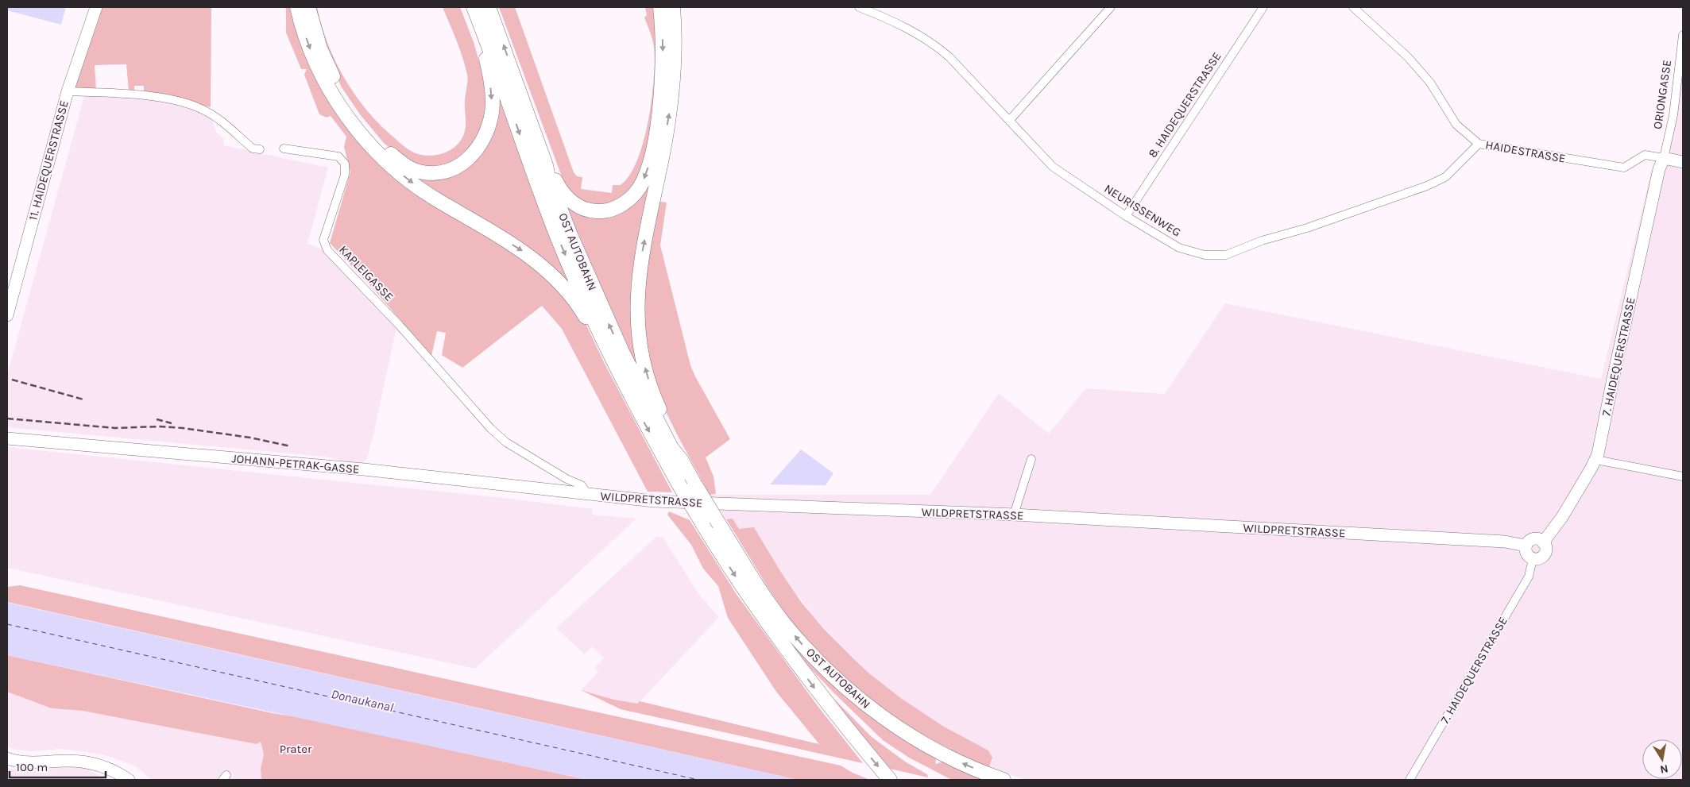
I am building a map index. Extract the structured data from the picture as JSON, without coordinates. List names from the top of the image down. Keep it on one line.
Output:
{"streets":{"highway":["OST AUTOBAHN"],"main road":["HAIDESTRASSE","11. HAIDEQUERSTRASSE","7. HAIDEQUERSTRASSE","JOHANN-PETRAK-GASSE","WILDPRETSTRASSE"],"street":["ORIONGASSE","8. HAIDEQUERSTRASSE","NEURISSENWEG","KAPLEIGASSE"]},"crossings":[["ORIONGASSE","HAIDESTRASSE"],["ORIONGASSE","7. HAIDEQUERSTRASSE"],["8. HAIDEQUERSTRASSE","NEURISSENWEG"],["HAIDESTRASSE","NEURISSENWEG"],["HAIDESTRASSE","7. HAIDEQUERSTRASSE"],["KAPLEIGASSE","WILDPRETSTRASSE"],["7. HAIDEQUERSTRASSE","WILDPRETSTRASSE"],["JOHANN-PETRAK-GASSE","WILDPRETSTRASSE"]],"water":["Donaukanal"],"parks":["Prater"],"scale_bar":"100 m","north":"bottom"}
